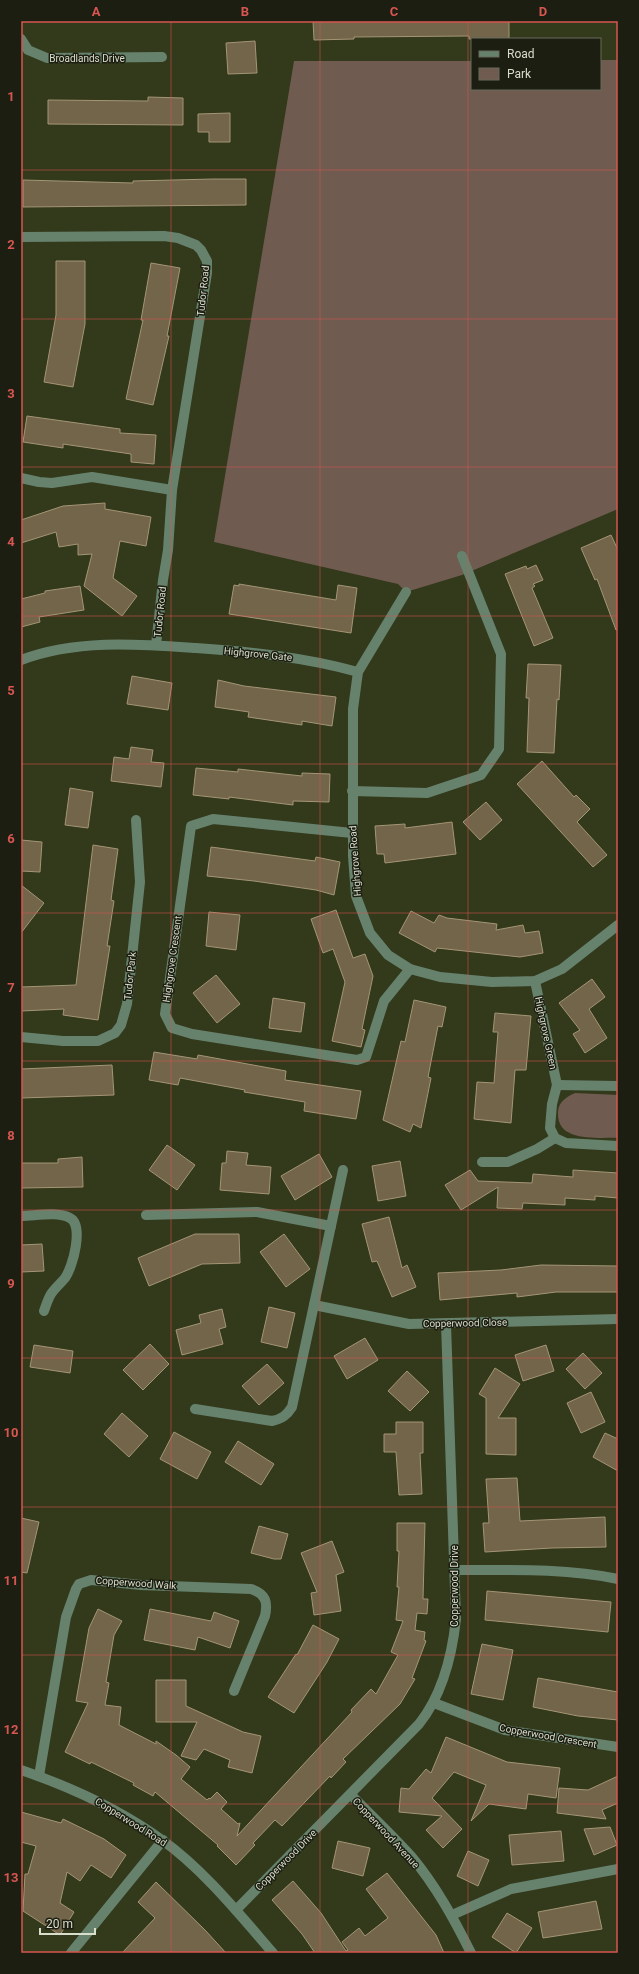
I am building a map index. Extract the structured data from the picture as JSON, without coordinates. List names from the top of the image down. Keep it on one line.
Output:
{"streets":{"street":["Broadlands Drive","Tudor Road","Highgrove Gate","Highgrove Road","Highgrove Crescent","Tudor Park","Highgrove Green","Copperwood Close","Copperwood Walk","Copperwood Drive","Copperwood Crescent","Copperwood Road","Copperwood Avenue"]},"crossings":[["Tudor Road","Highgrove Gate"],["Highgrove Gate","Highgrove Road"],["Highgrove Road","Highgrove Crescent"],["Highgrove Road","Highgrove Green"],["Copperwood Close","Copperwood Drive"],["Copperwood Walk","Copperwood Road"],["Copperwood Drive","Copperwood Crescent"],["Copperwood Drive","Copperwood Road"],["Copperwood Drive","Copperwood Avenue"]],"legend":["Road","Park"],"scale_bar":"20 m","grid":{"columns":["A","B","C","D"],"rows":["1","2","3","4","5","6","7","8","9","10","11","12","13"]}}
